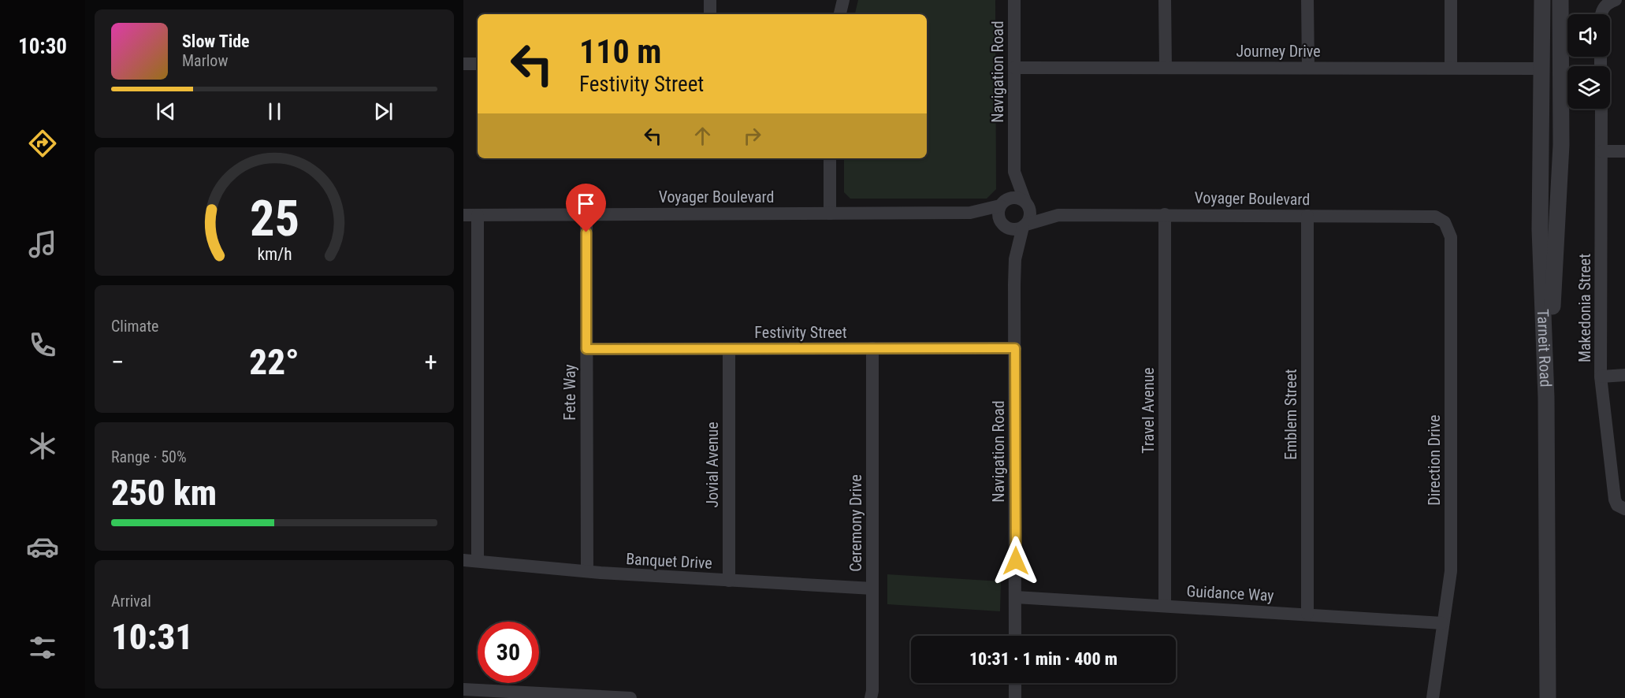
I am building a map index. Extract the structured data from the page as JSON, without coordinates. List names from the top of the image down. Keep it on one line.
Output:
{"streets":{"street":["Journey Drive","Navigation Road","Voyager Boulevard","Makedonia Street","Festivity Street","Tarneit Road","Fete Way","Travel Avenue","Emblem Street","Direction Drive","Jovial Avenue","Ceremony Drive","Banquet Drive","Guidance Way"]},"crossings":[["Journey Drive","Navigation Road"],["Journey Drive","Tarneit Road"],["Navigation Road","Voyager Boulevard"],["Navigation Road","Festivity Street"],["Navigation Road","Guidance Way"],["Voyager Boulevard","Fete Way"],["Voyager Boulevard","Travel Avenue"],["Voyager Boulevard","Emblem Street"],["Voyager Boulevard","Direction Drive"],["Festivity Street","Fete Way"],["Festivity Street","Jovial Avenue"],["Festivity Street","Ceremony Drive"],["Fete Way","Banquet Drive"],["Travel Avenue","Guidance Way"],["Emblem Street","Guidance Way"],["Direction Drive","Guidance Way"],["Jovial Avenue","Banquet Drive"],["Ceremony Drive","Banquet Drive"]],"page":{"tabs":"10:30","turn":["110 m","Festivity Street"],"song":["Slow Tide","Marlow"],"tile":["Climate",["Range · 50%","250 km"],["Arrival","10:31"]],"heat":["−","22°","+"],"limit":"30","trip":"10:31 · 1 min · 400 m","gauge":["25","km/h"]}}
